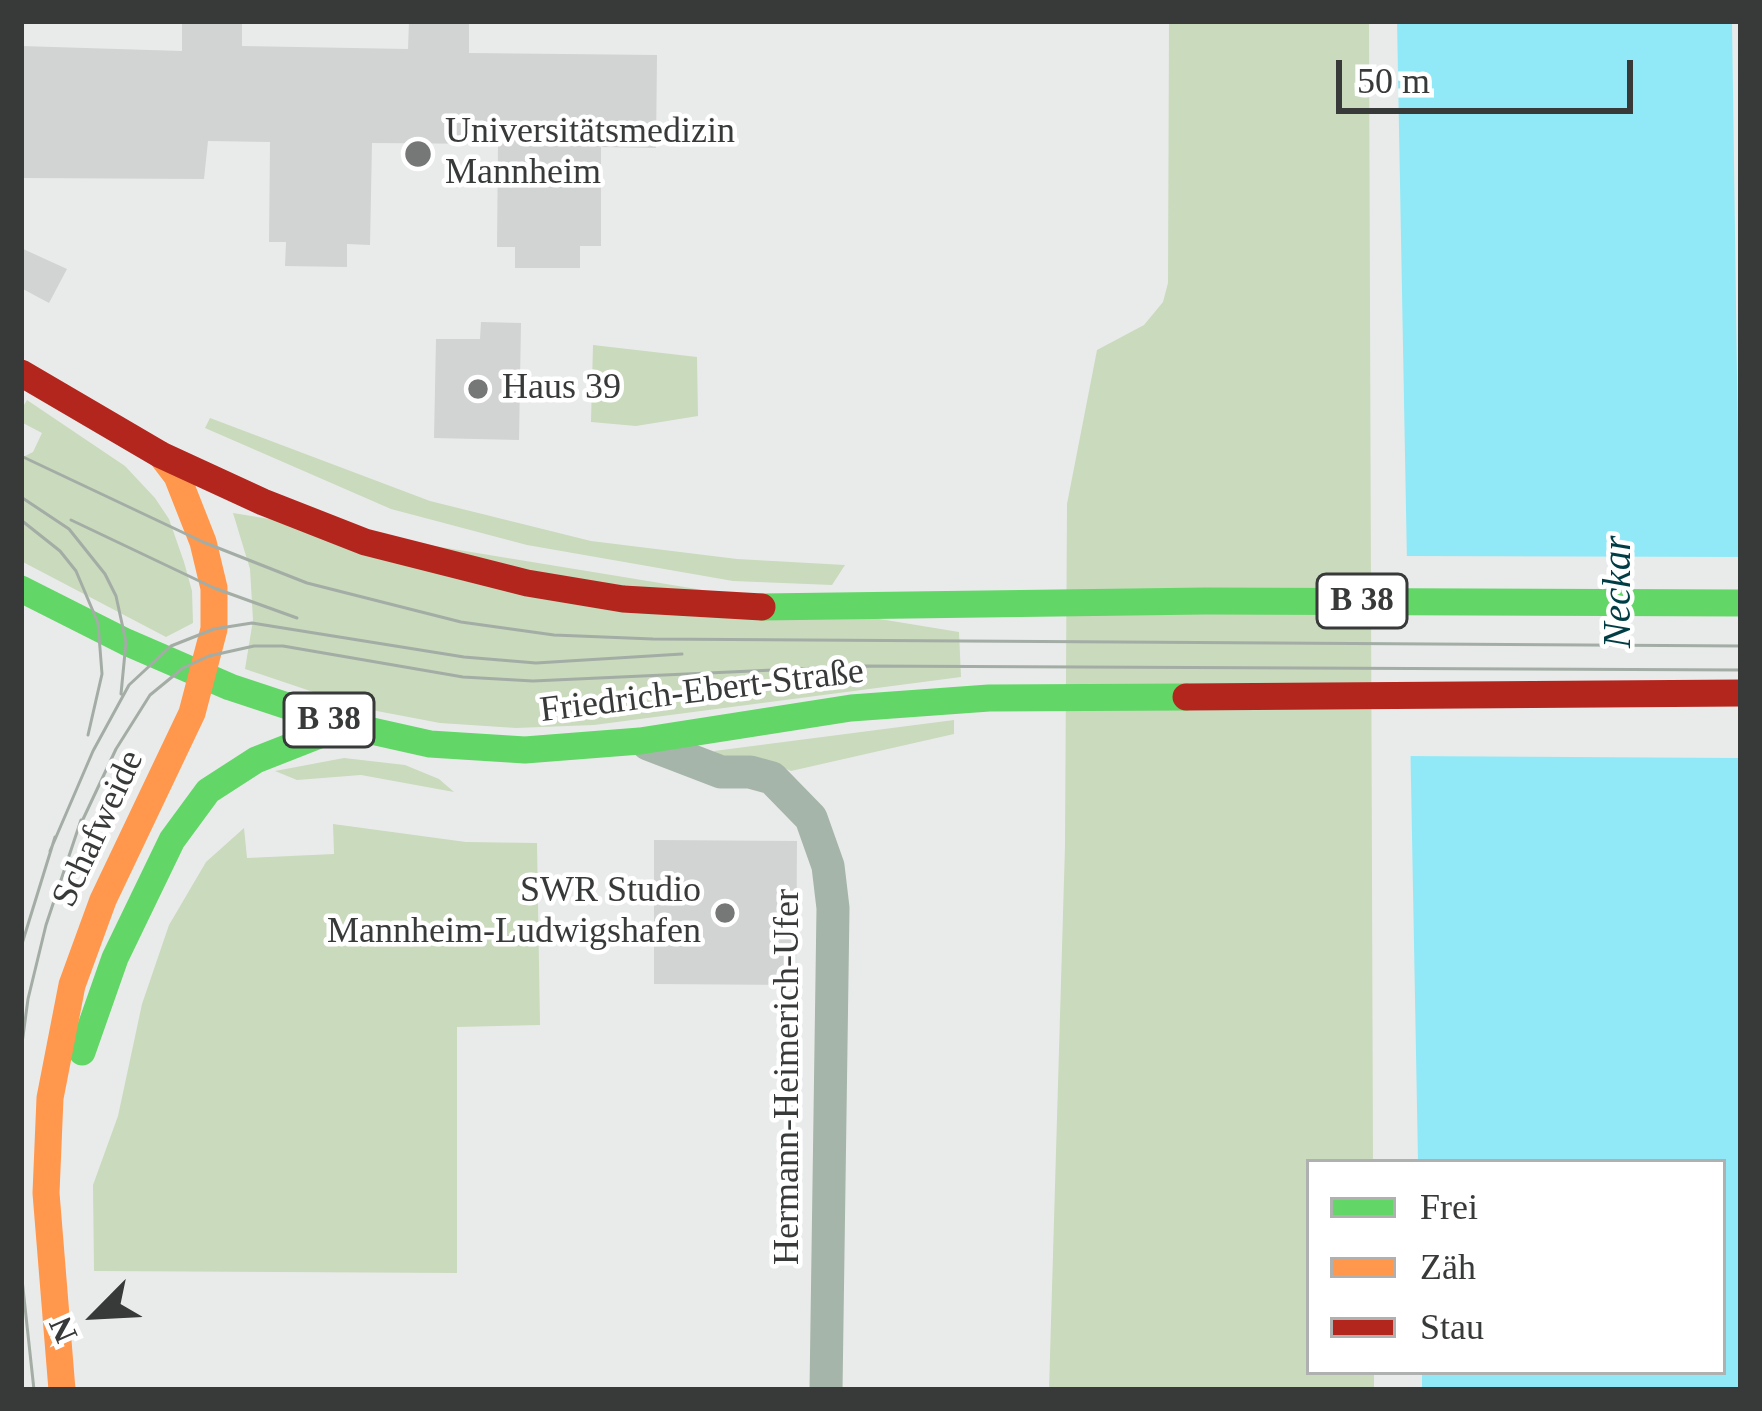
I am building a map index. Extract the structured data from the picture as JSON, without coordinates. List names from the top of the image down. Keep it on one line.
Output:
{"streets":{"main road":["B 38","Friedrich-Ebert-Straße","Schafweide"],"street":["Hermann-Heimerich-Ufer"]},"crossings":[["Friedrich-Ebert-Straße","Schafweide"],["Friedrich-Ebert-Straße","Hermann-Heimerich-Ufer"]],"water":["Neckar"],"places":["Universitätsmedizin Mannheim","Haus 39","SWR Studio Mannheim-Ludwigshafen"],"legend":["Frei","Zäh","Stau"],"scale_bar":"50 m","north":"bottom left"}
